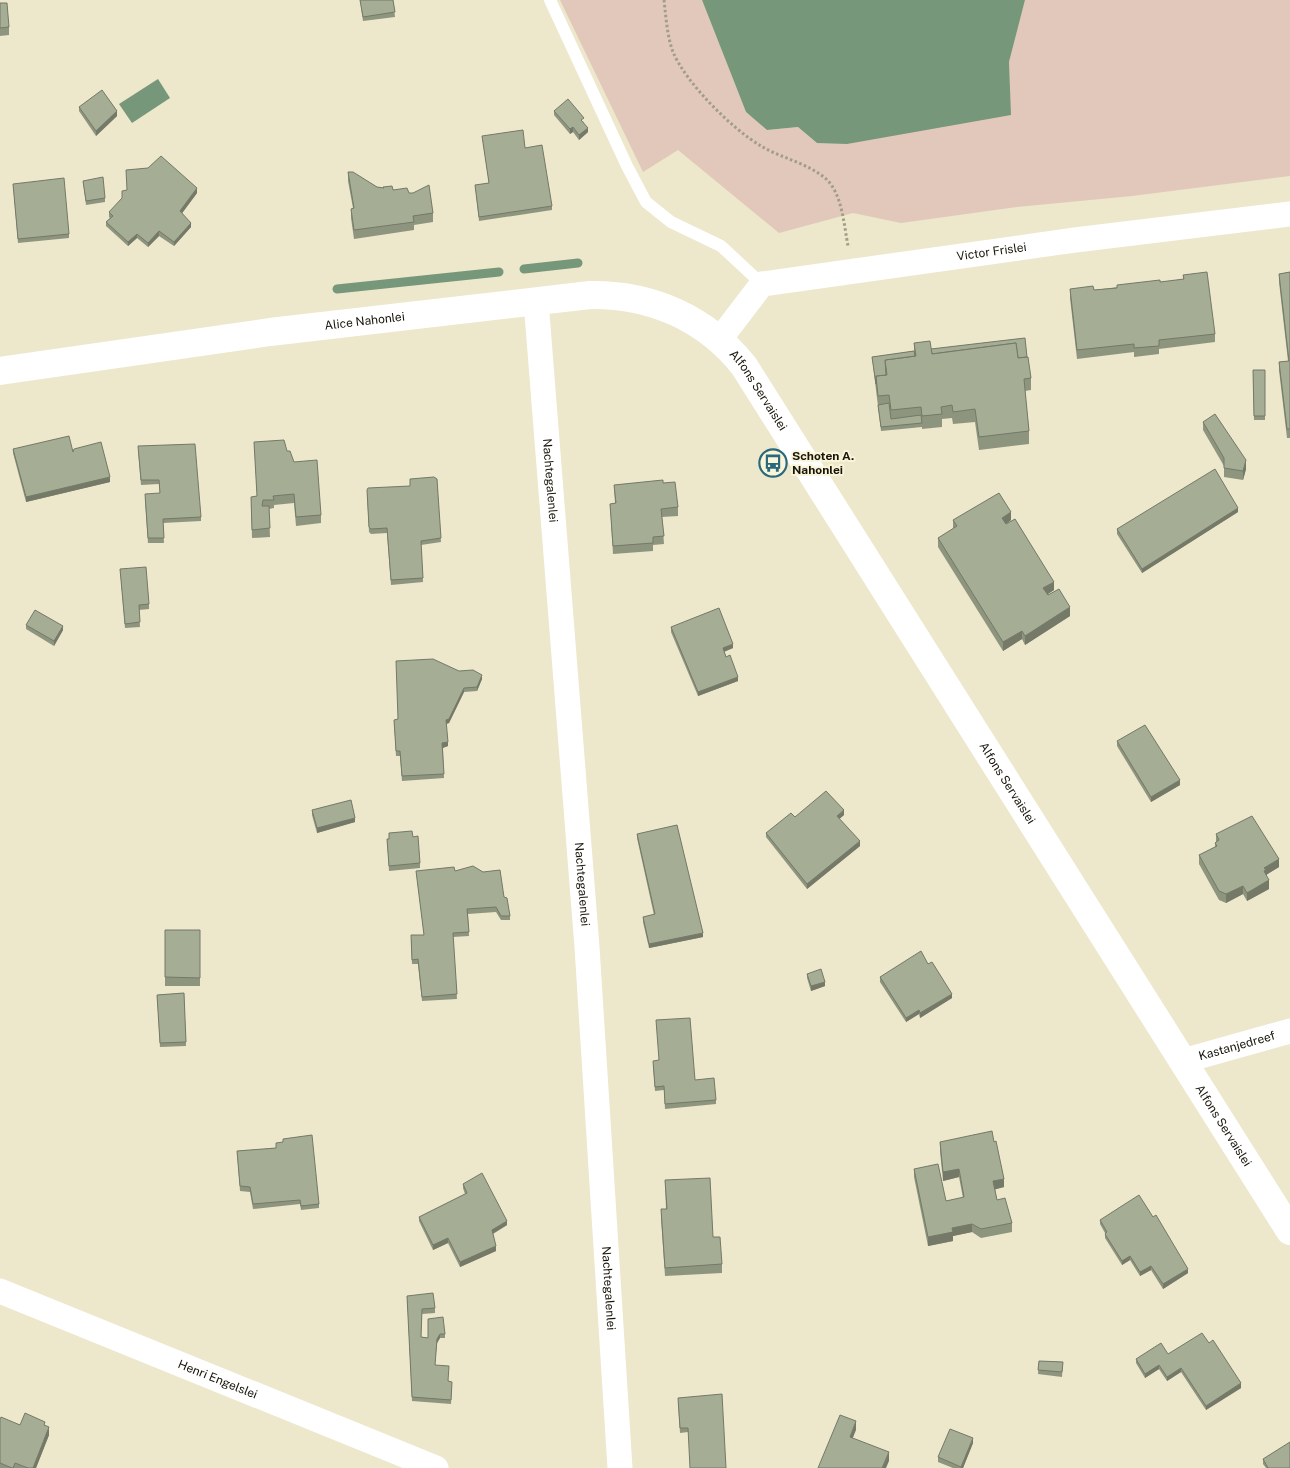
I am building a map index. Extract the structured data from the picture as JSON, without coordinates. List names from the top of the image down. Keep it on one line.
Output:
{"streets":{"street":["Victor Frislei","Alice Nahonlei","Alfons Servaislei","Nachtegalenlei","Kastanjedreef","Henri Engelslei"]},"crossings":[["Alice Nahonlei","Alfons Servaislei"],["Alice Nahonlei","Nachtegalenlei"],["Alfons Servaislei","Kastanjedreef"]],"places":{"bus stop":["Schoten A. Nahonlei"]}}
